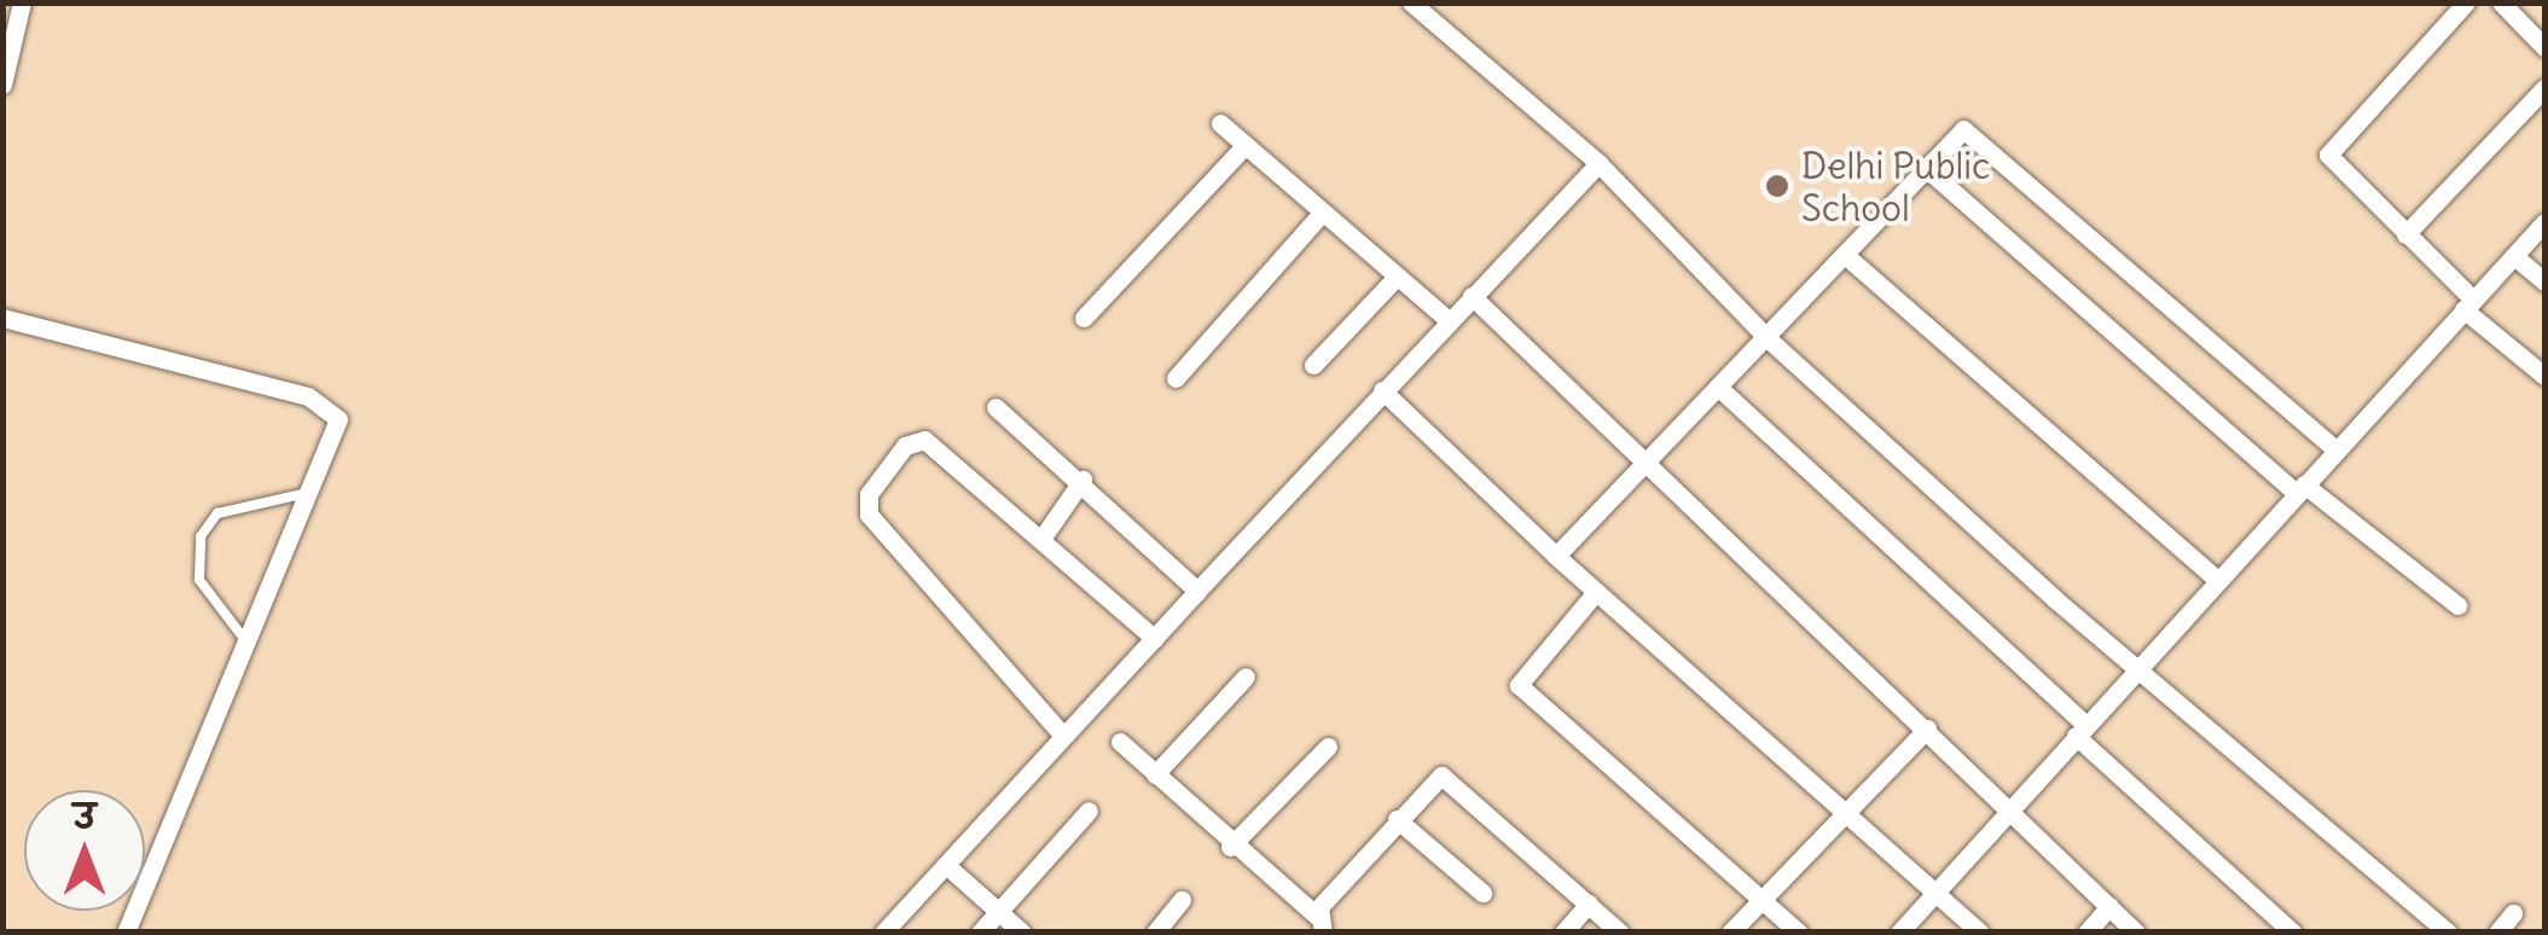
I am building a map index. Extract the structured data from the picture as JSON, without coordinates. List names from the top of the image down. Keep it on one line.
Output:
{"places":["Delhi Public School"],"north":"top"}
